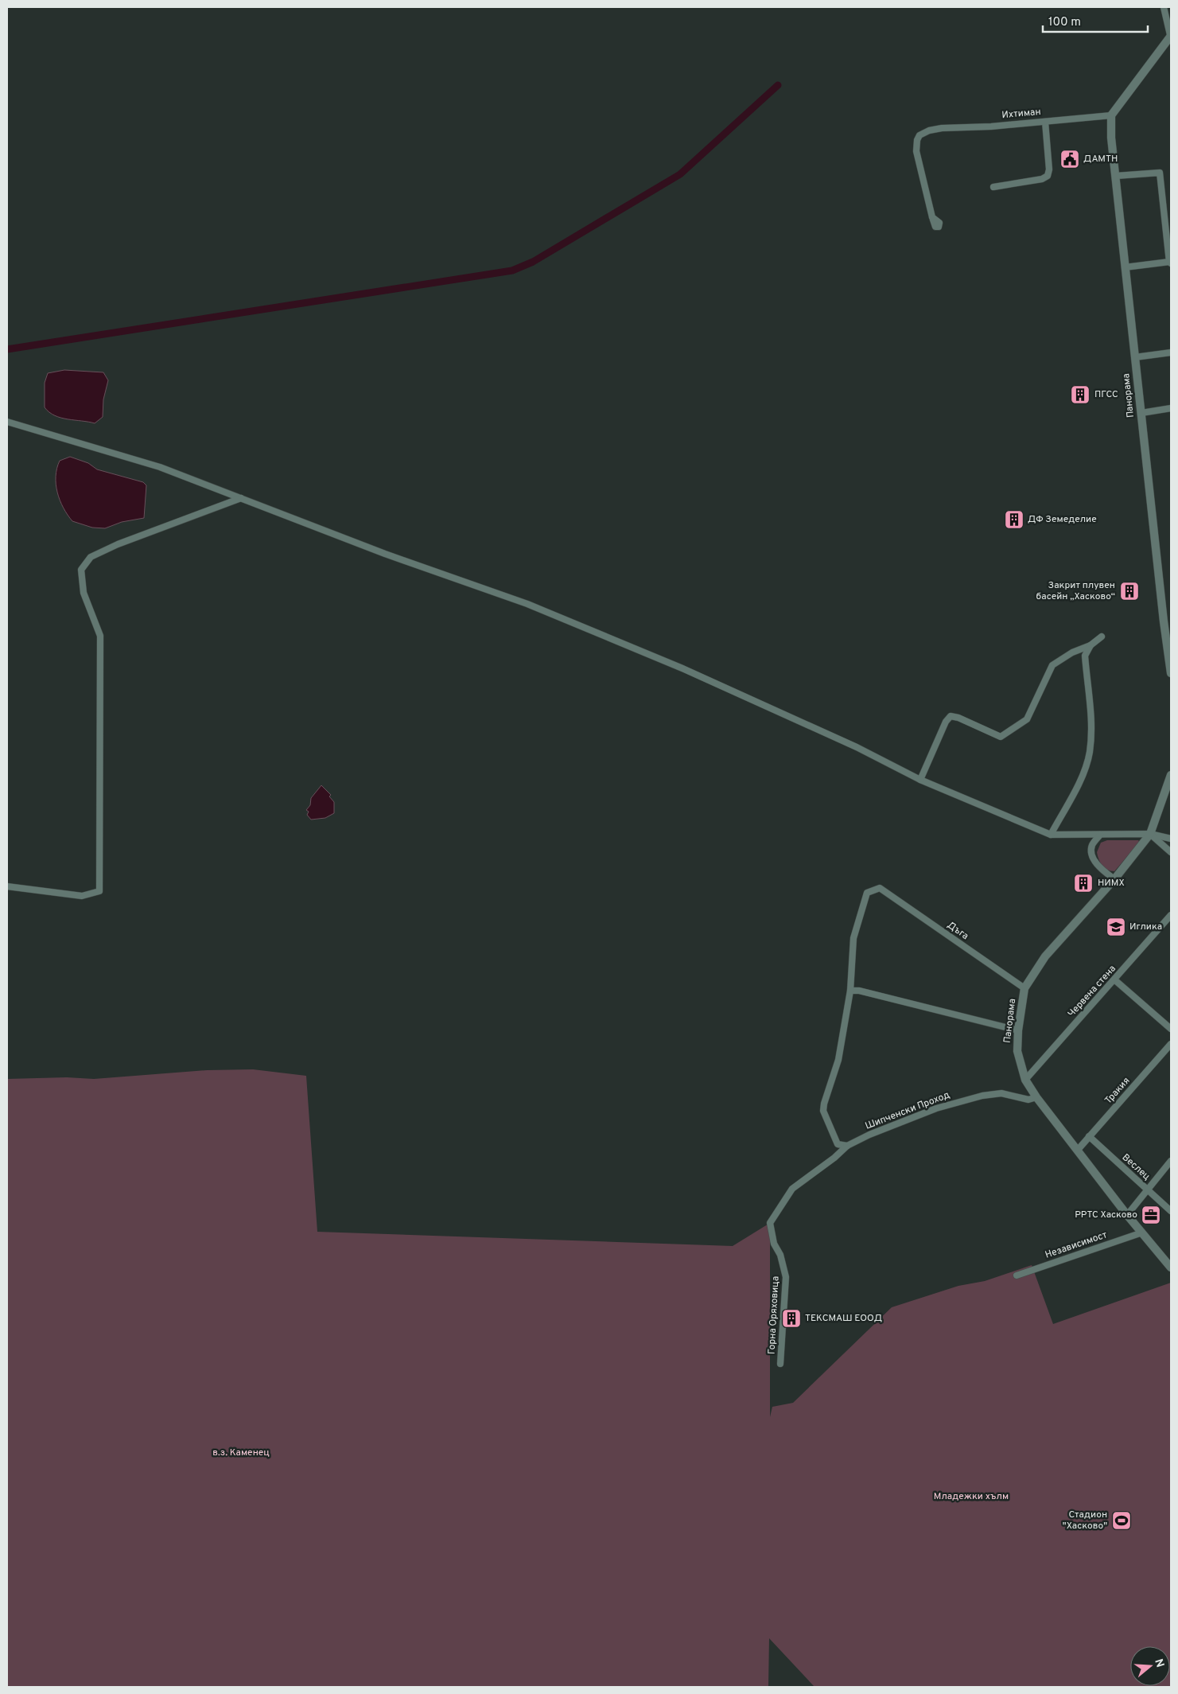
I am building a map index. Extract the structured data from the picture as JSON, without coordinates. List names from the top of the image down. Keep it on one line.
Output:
{"streets":{"street":["Ихтиман","Панорама","Дъга","Червена стена","Тракия","Шипченски Проход","Веслец","Независимост","Горна Оряховица"]},"crossings":[["Ихтиман","Панорама"],["Панорама","Дъга"],["Панорама","Червена стена"],["Панорама","Тракия"],["Панорама","Шипченски Проход"],["Панорама","Независимост"],["Тракия","Веслец"],["Шипченски Проход","Горна Оряховица"]],"parks":["в.з. Каменец","Младежки хълм"],"places":{"public building":["ДАМТН"],"building":["ПГСС","ДФ Земеделие","Закрит плувен басейн „Хасково“","НИМХ","ТЕКСМАШ ЕООД"],"school or university":["Иглика"],"office":["РРТС Хасково"],"sports":["Стадион \"Хасково\""]},"scale_bar":"100 m","north":"right"}
